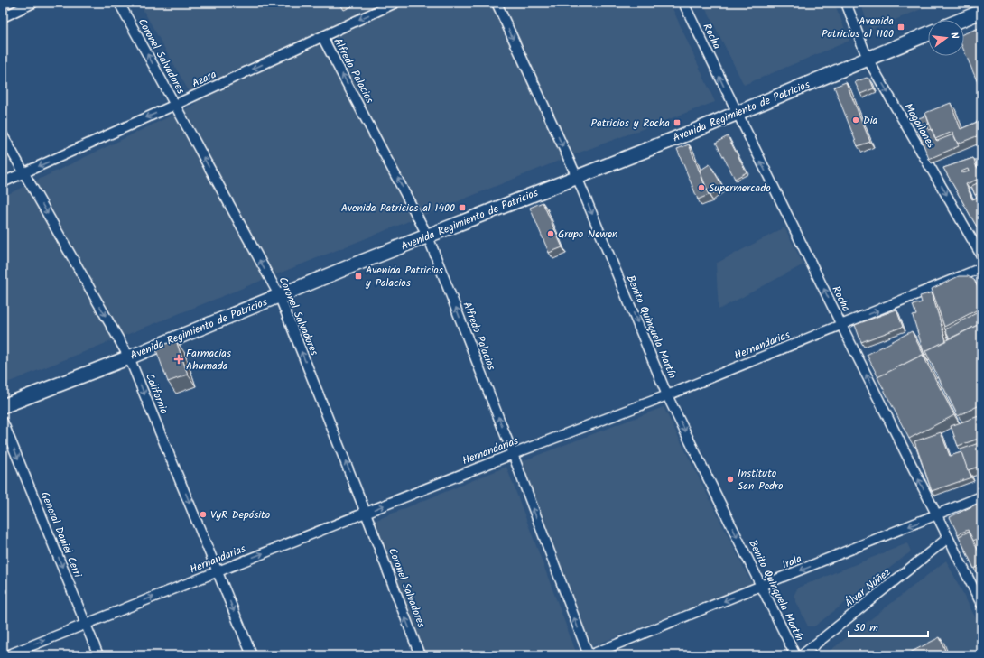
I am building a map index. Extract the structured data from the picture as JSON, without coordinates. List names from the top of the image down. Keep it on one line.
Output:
{"streets":{"main road":["Avenida Regimiento de Patricios"],"street":["Rocha","Coronel Salvadores","Alfredo Palacios","Azara","Magallanes","Benito Quinquela Martín","Hernandarias","California","General Daniel Cerri","Irala","Álvar Núñez"]},"crossings":[["Rocha","Avenida Regimiento de Patricios"],["Rocha","Hernandarias"],["Rocha","Irala"],["Rocha","Álvar Núñez"],["Coronel Salvadores","Azara"],["Coronel Salvadores","Avenida Regimiento de Patricios"],["Coronel Salvadores","Hernandarias"],["Alfredo Palacios","Azara"],["Alfredo Palacios","Avenida Regimiento de Patricios"],["Alfredo Palacios","Hernandarias"],["Alfredo Palacios","Irala"],["Azara","California"],["Avenida Regimiento de Patricios","Magallanes"],["Avenida Regimiento de Patricios","Benito Quinquela Martín"],["Avenida Regimiento de Patricios","California"],["Benito Quinquela Martín","Hernandarias"],["Benito Quinquela Martín","Irala"],["Hernandarias","California"],["Hernandarias","General Daniel Cerri"]],"one_way":["Rocha","Coronel Salvadores","Alfredo Palacios","Azara","Magallanes","Benito Quinquela Martín","Hernandarias","California","General Daniel Cerri","Irala"],"places":{"transit":["Avenida Patricios al 1100","Patricios y Rocha","Avenida Patricios al 1400","Avenida Patricios y Palacios"],"other":["Dia","Supermercado","Grupo Newen","Instituto San Pedro","VyR Depósito"],"health":["Farmacias Ahumada"]},"scale_bar":"50 m","north":"right"}
